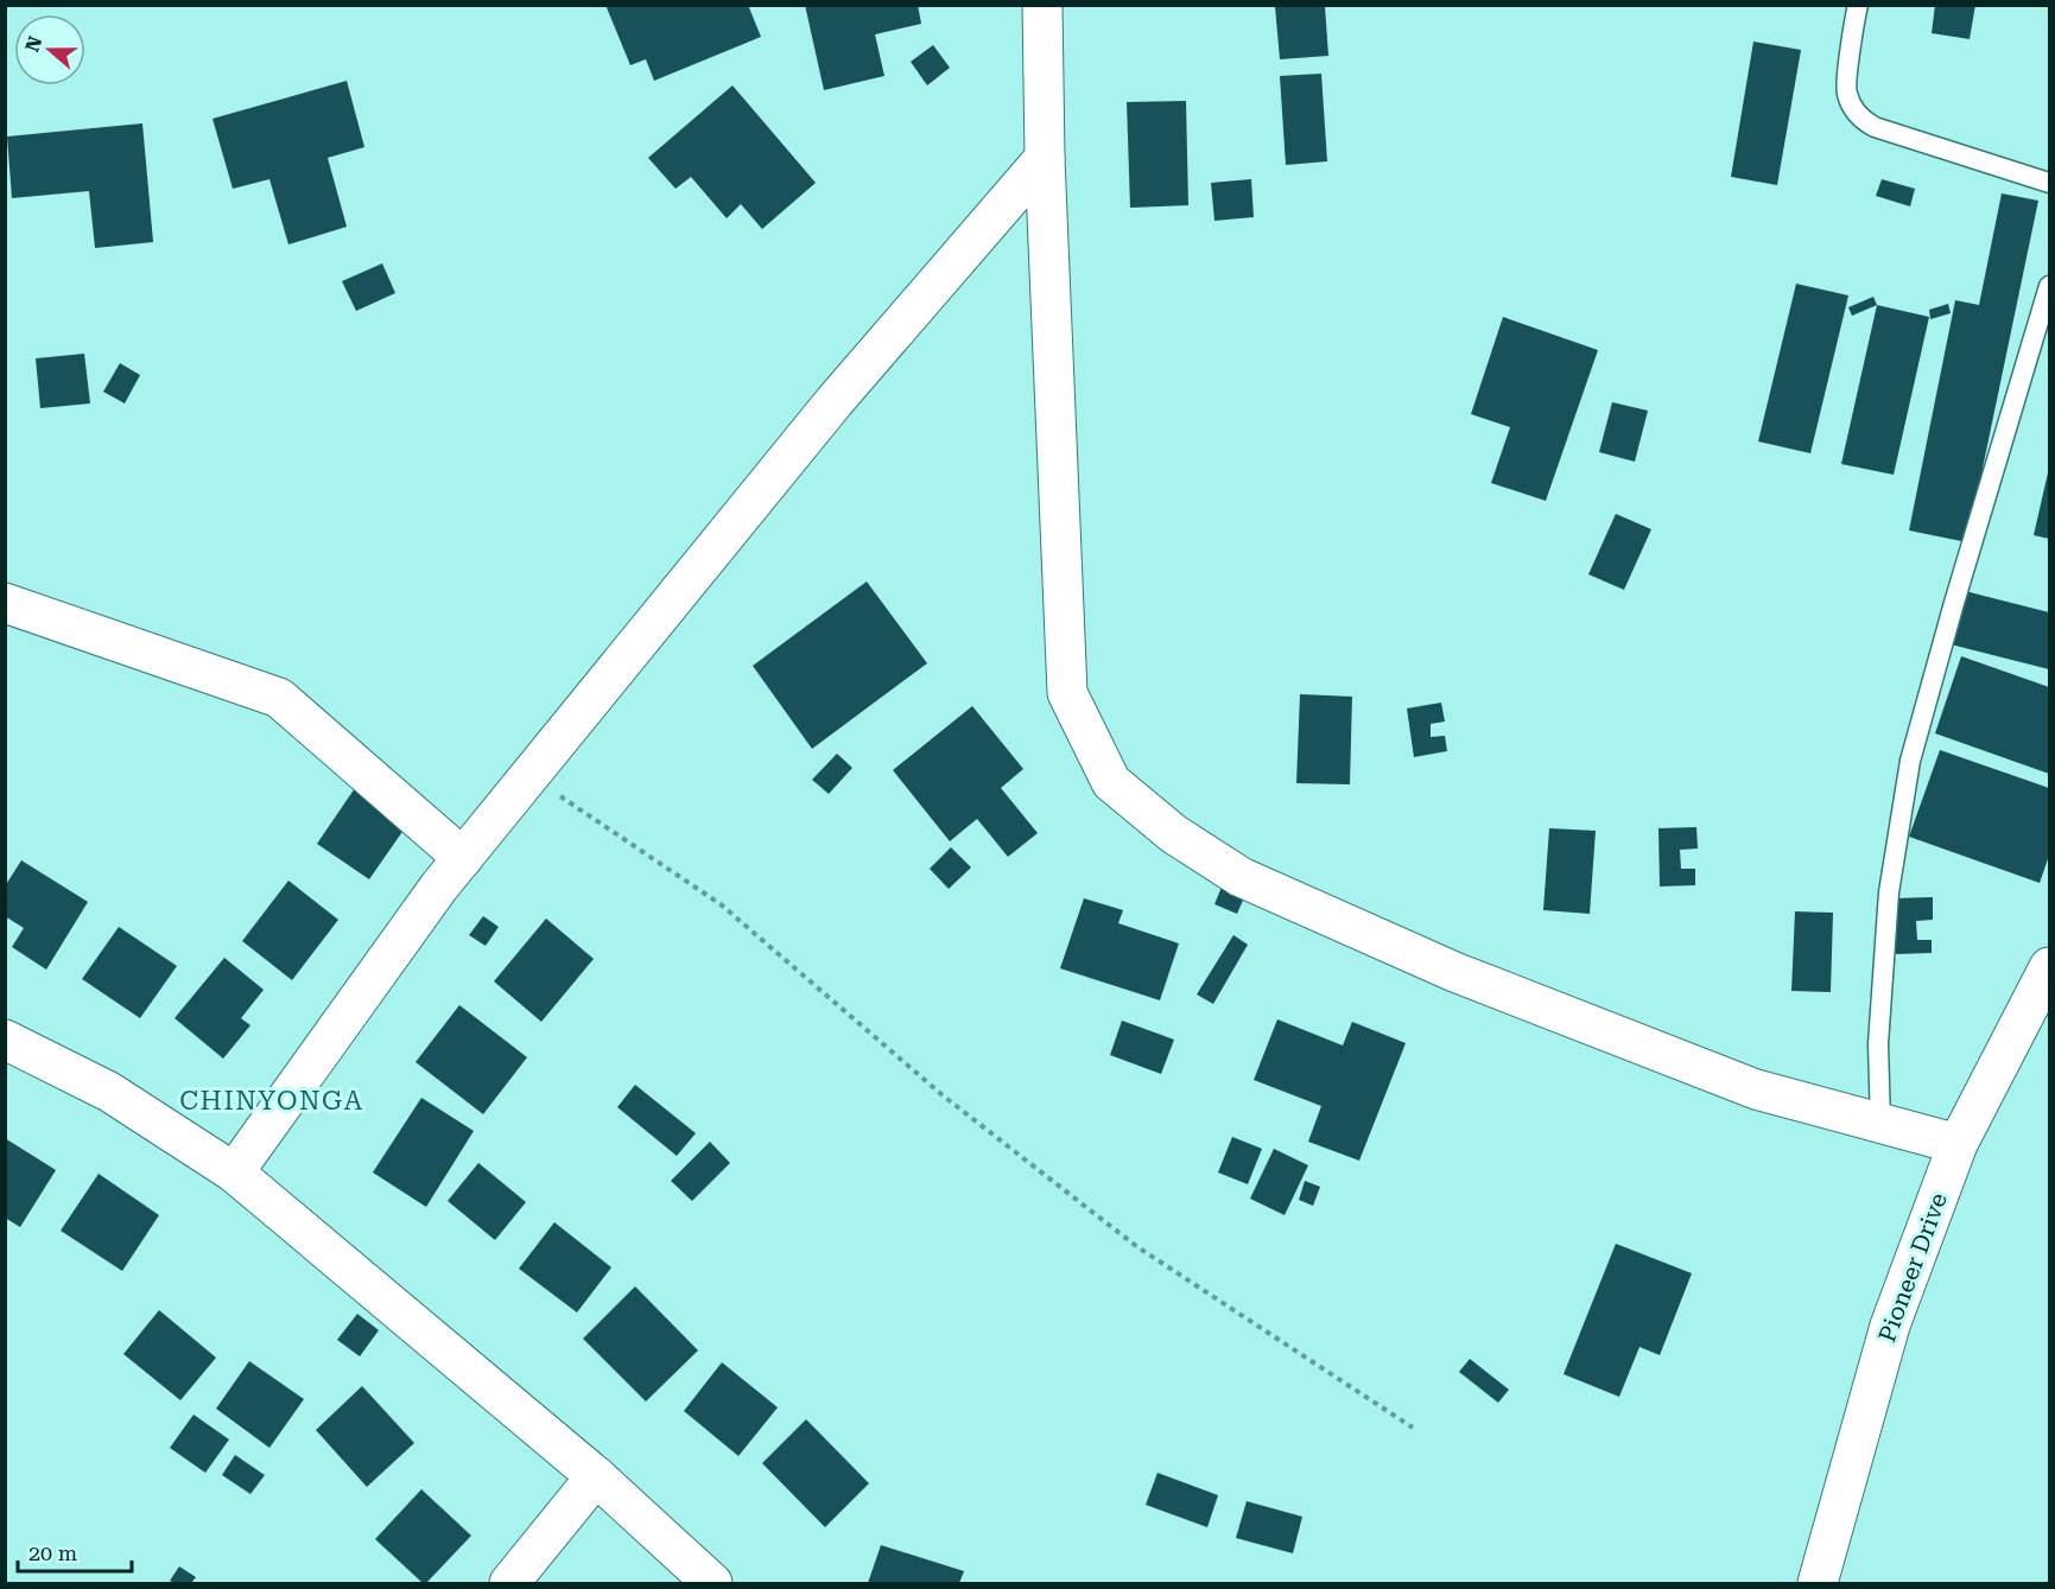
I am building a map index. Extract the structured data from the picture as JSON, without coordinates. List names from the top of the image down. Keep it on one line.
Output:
{"streets":{"street":["Pioneer Drive"]},"districts":["CHINYONGA"],"scale_bar":"20 m","north":"left"}
